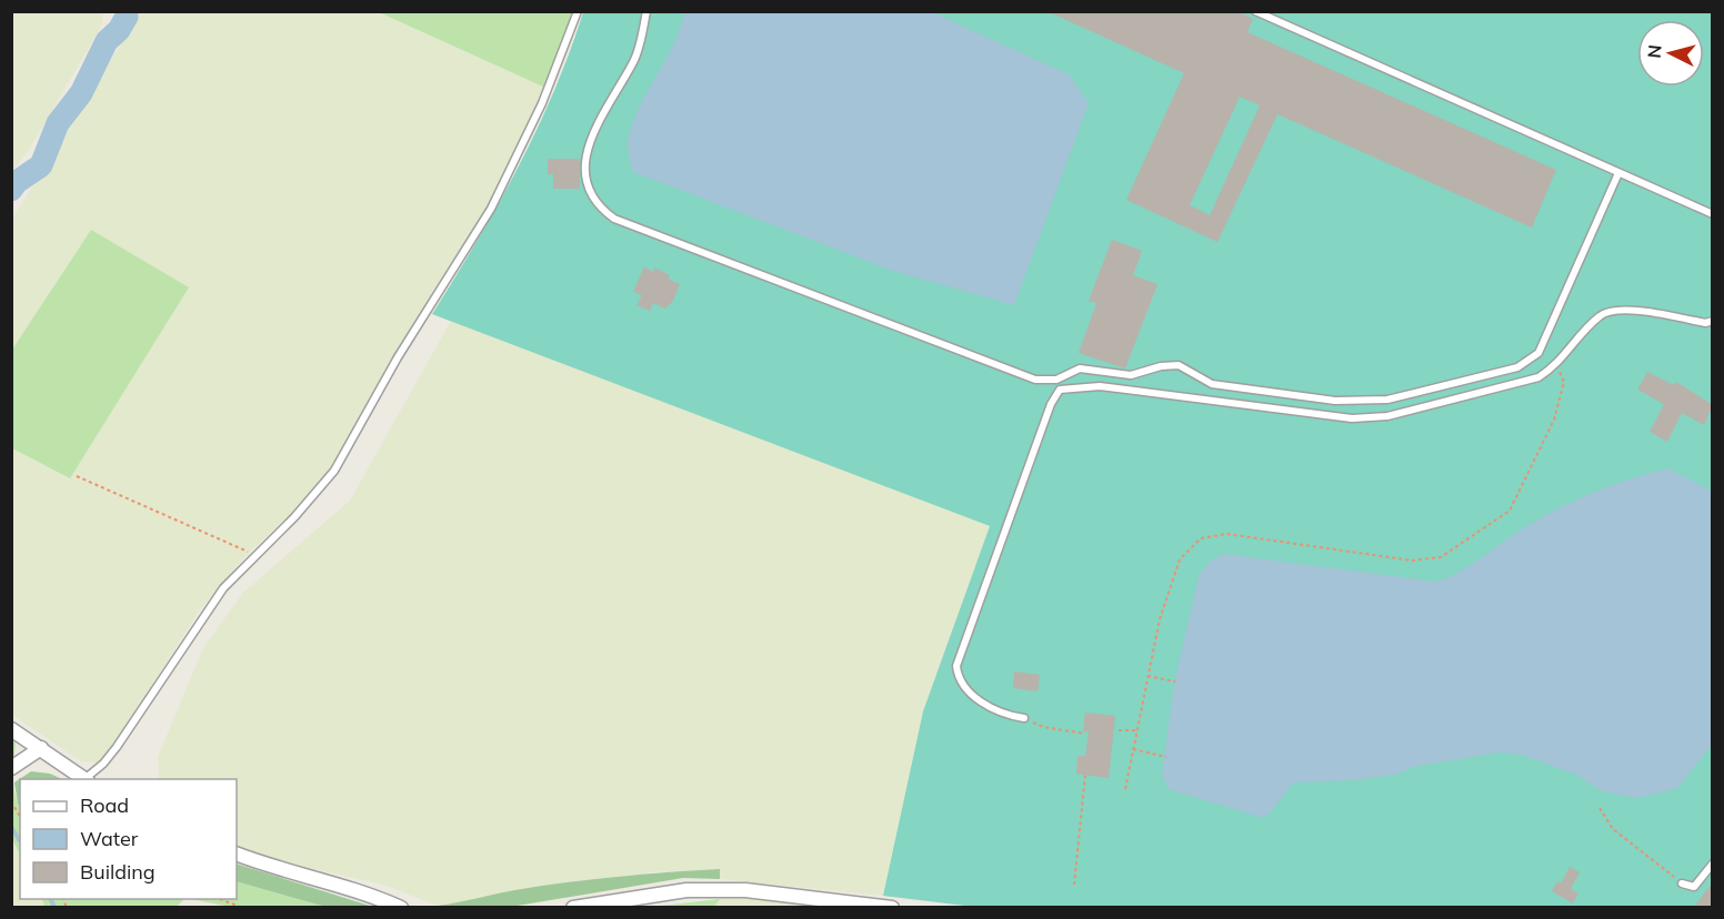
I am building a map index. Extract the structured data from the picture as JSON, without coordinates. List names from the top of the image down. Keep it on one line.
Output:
{"legend":["Road","Water","Building"],"north":"left"}
